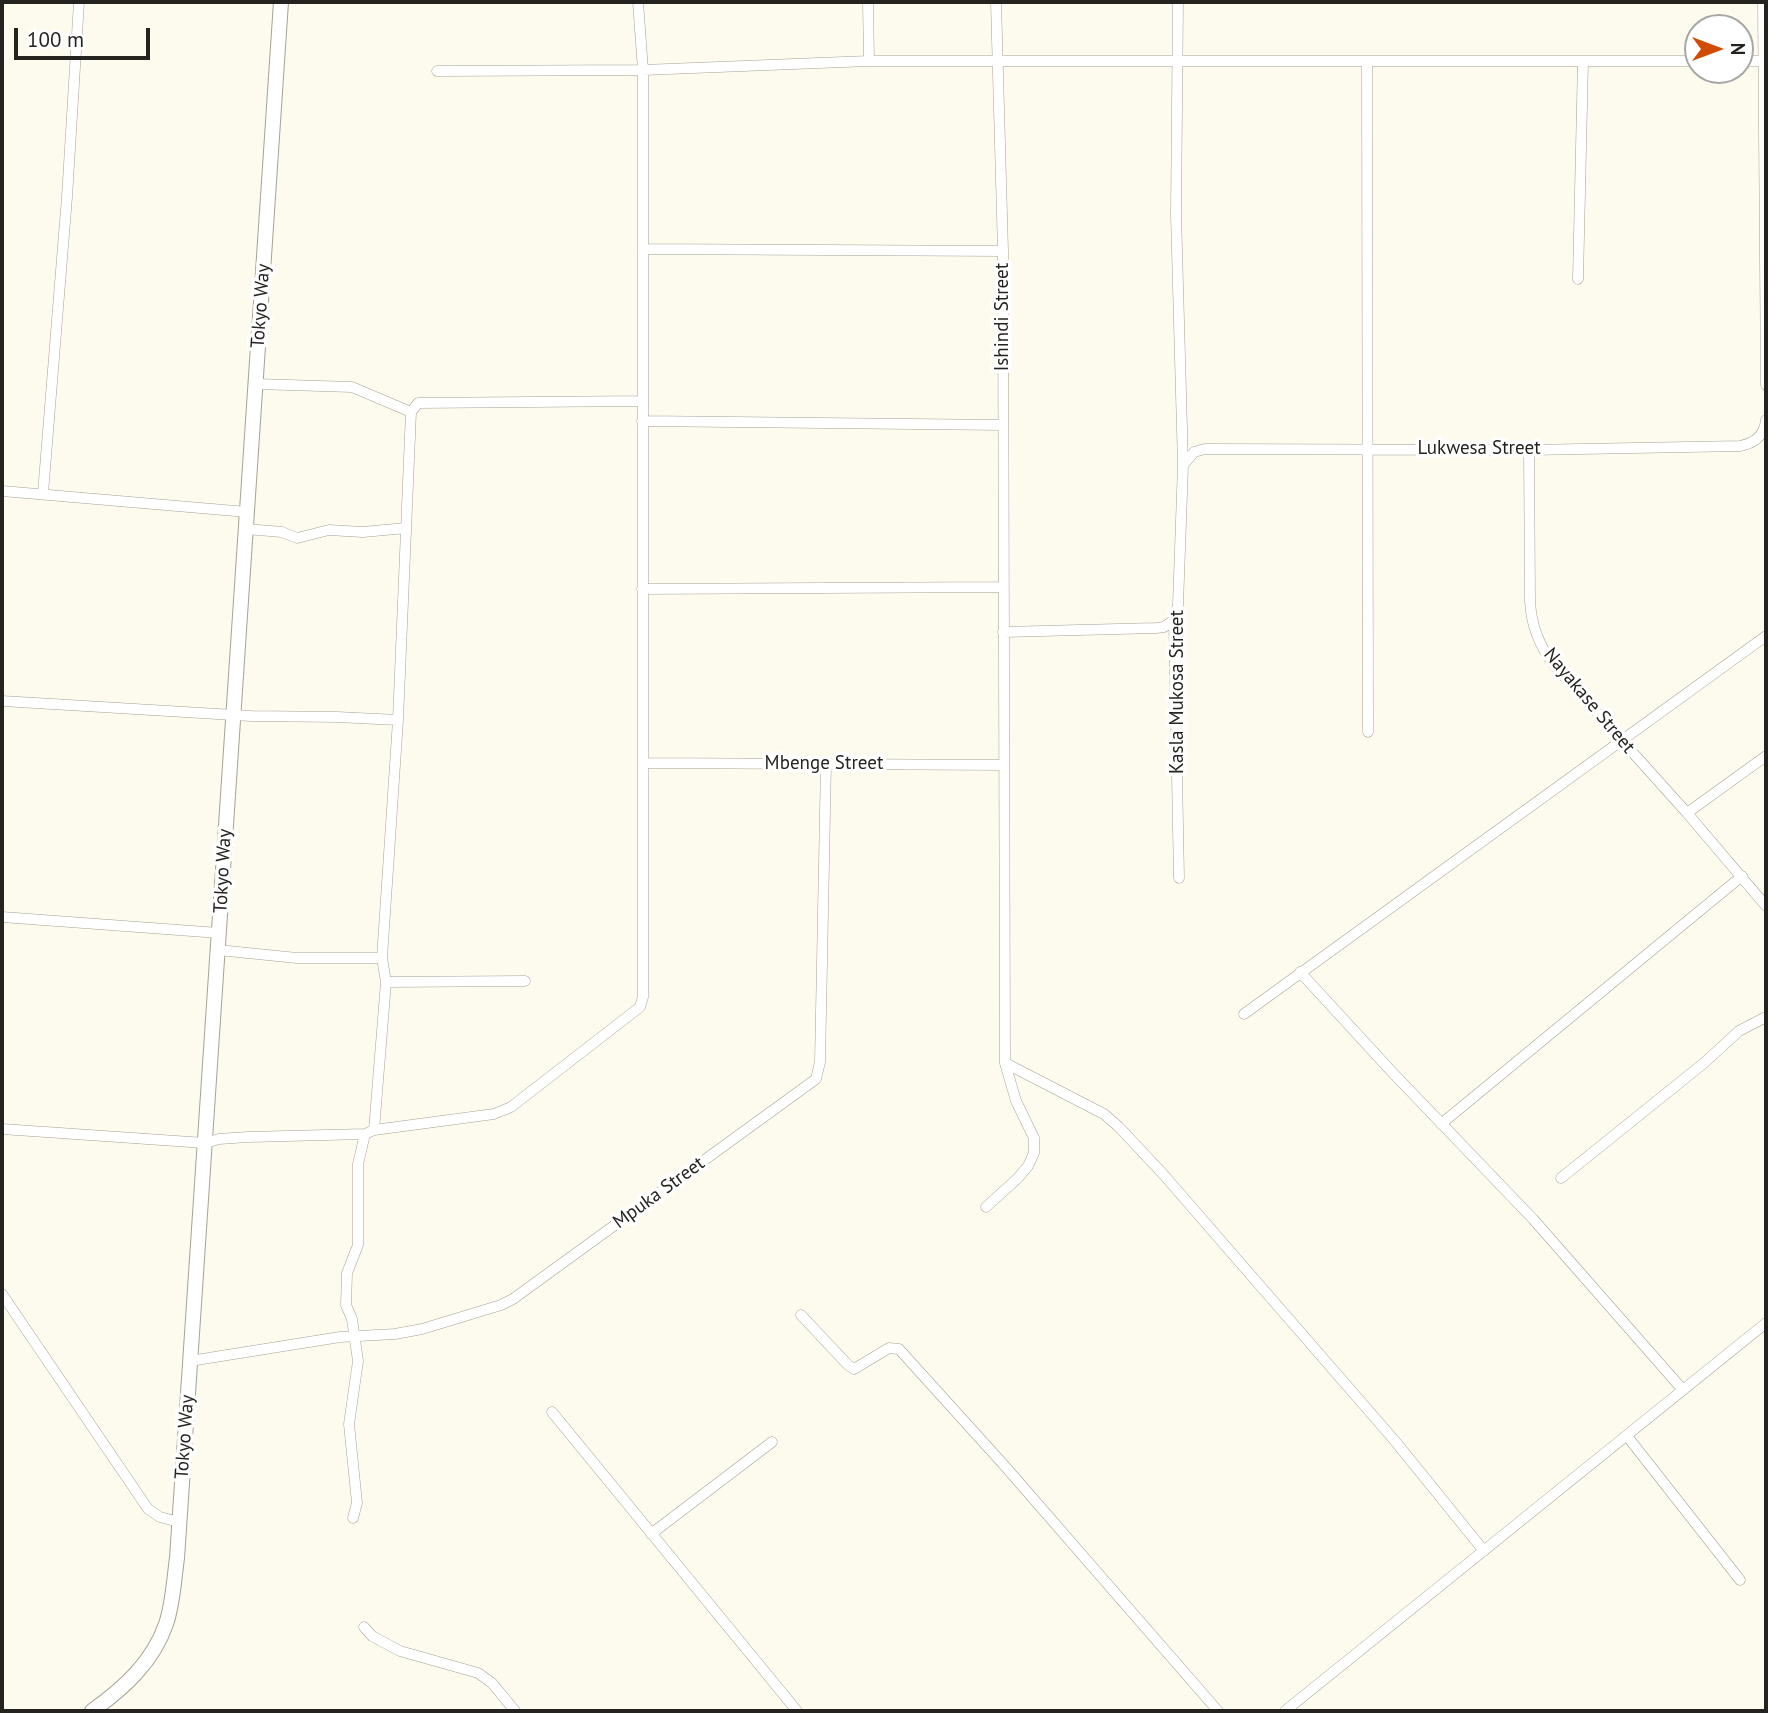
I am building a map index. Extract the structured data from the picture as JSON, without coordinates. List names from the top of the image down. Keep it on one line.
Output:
{"streets":{"street":["Tokyo Way","Ishindi Street","Lukwesa Street","Kasla Mukosa Street","Nayakase Street","Mbenge Street","Mpuka Street"]},"crossings":[["Tokyo Way","Mpuka Street"],["Ishindi Street","Mbenge Street"],["Lukwesa Street","Kasla Mukosa Street"],["Lukwesa Street","Nayakase Street"],["Mbenge Street","Mpuka Street"]],"scale_bar":"100 m","north":"right"}
